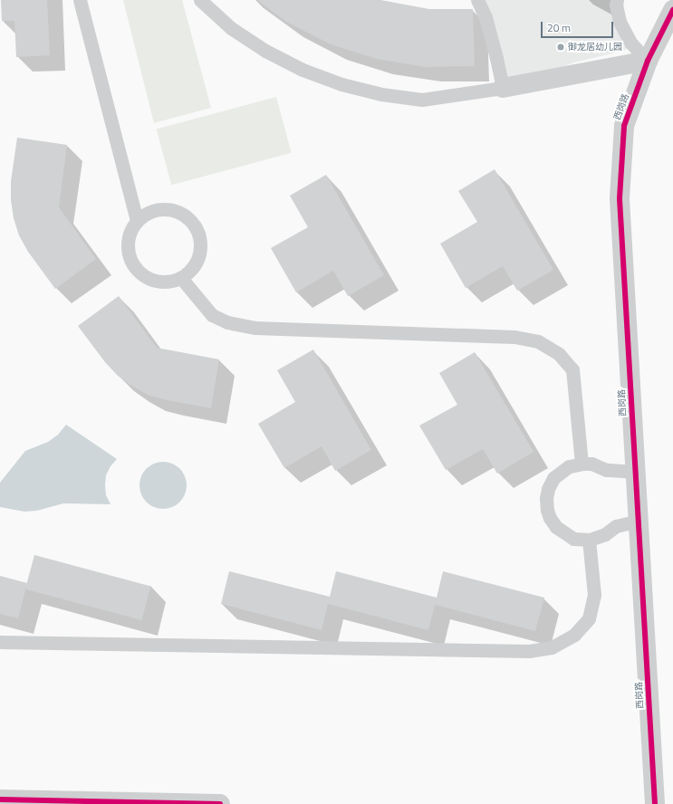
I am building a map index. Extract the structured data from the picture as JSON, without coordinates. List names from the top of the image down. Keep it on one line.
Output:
{"streets":{"street":["西岗路"]},"places":["御龙居幼儿园"],"scale_bar":"20 m"}
